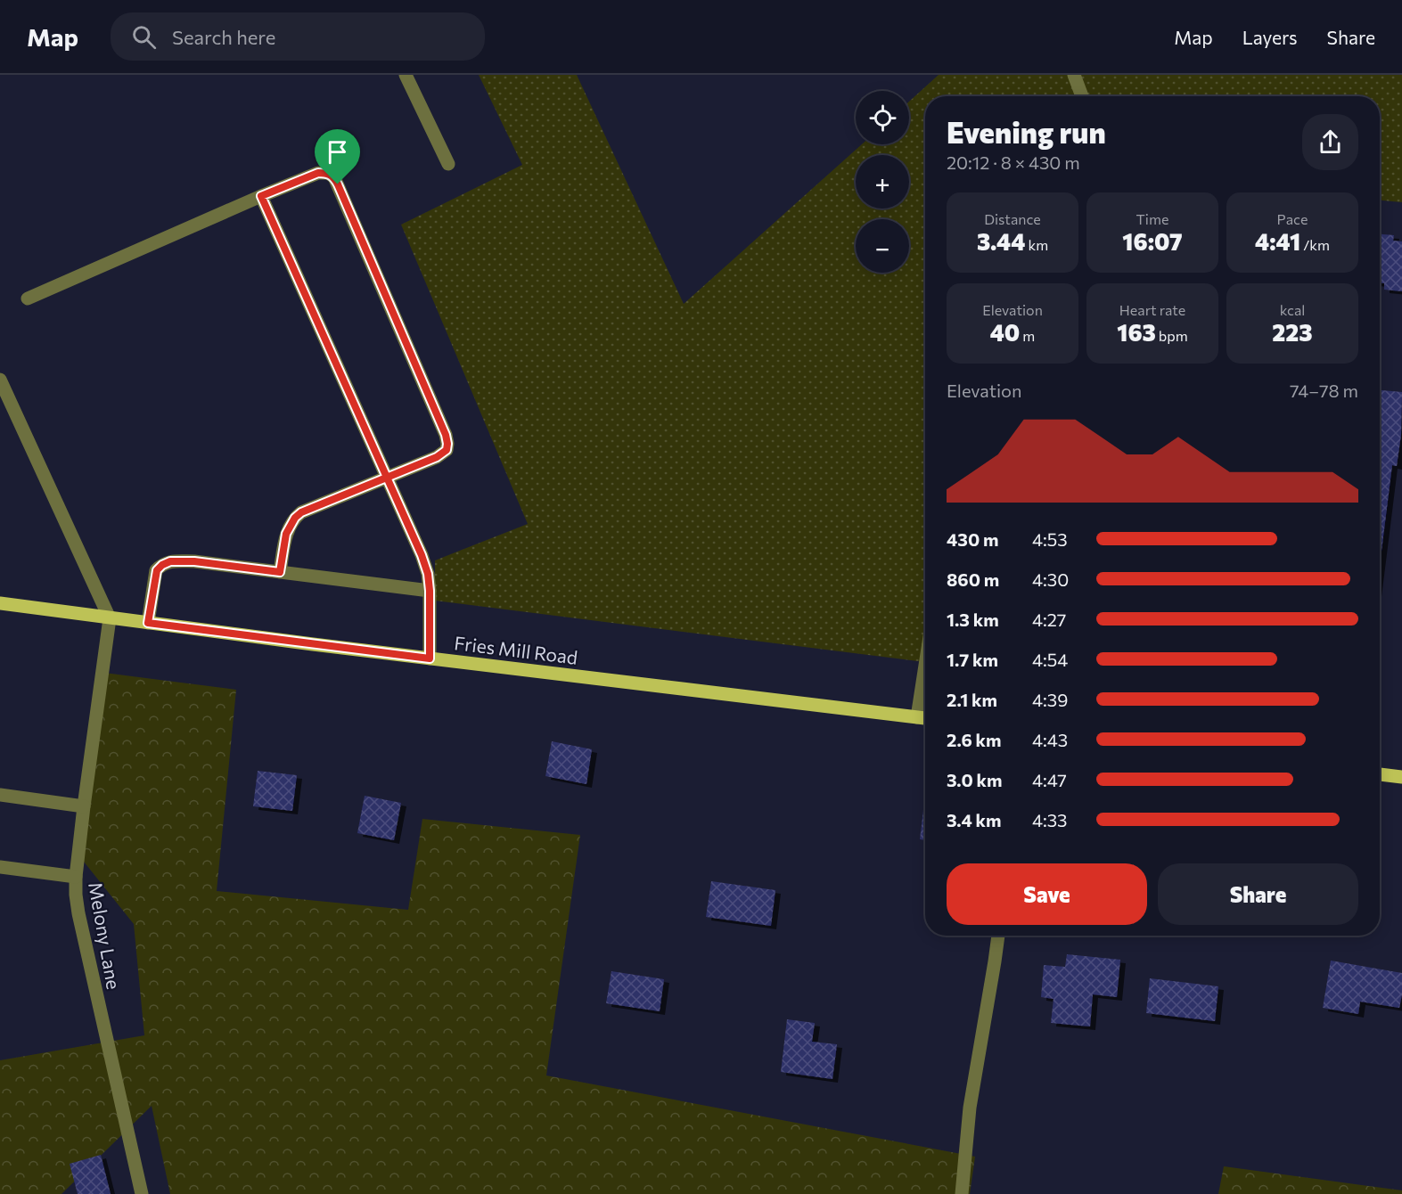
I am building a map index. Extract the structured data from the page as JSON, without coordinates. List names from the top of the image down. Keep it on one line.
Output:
{"streets":{"main road":["Fries Mill Road"],"street":["Melony Lane"]},"crossings":[["Fries Mill Road","Melony Lane"]],"page":{"header":"Map","search":"Search here","nav":["Map","Layers","Share"],"map_buttons":["+","−"],"heading":["Evening run","20:12 · 8 × 430 m"],"stats":[["Distance","3.44 km"],["Time","16:07"],["Pace","4:41 /km"],["Elevation","40 m"],["Heart rate","163 bpm"],["kcal","223"]],"chart":["Elevation","74–78 m"],"list":[{"name":"430 m","note":"4:53"},{"name":"860 m","note":"4:30"},{"name":"1.3 km","note":"4:27"},{"name":"1.7 km","note":"4:54"},{"name":"2.1 km","note":"4:39"},{"name":"2.6 km","note":"4:43"},{"name":"3.0 km","note":"4:47"},{"name":"3.4 km","note":"4:33"}],"buttons":["Save","Share"]}}
